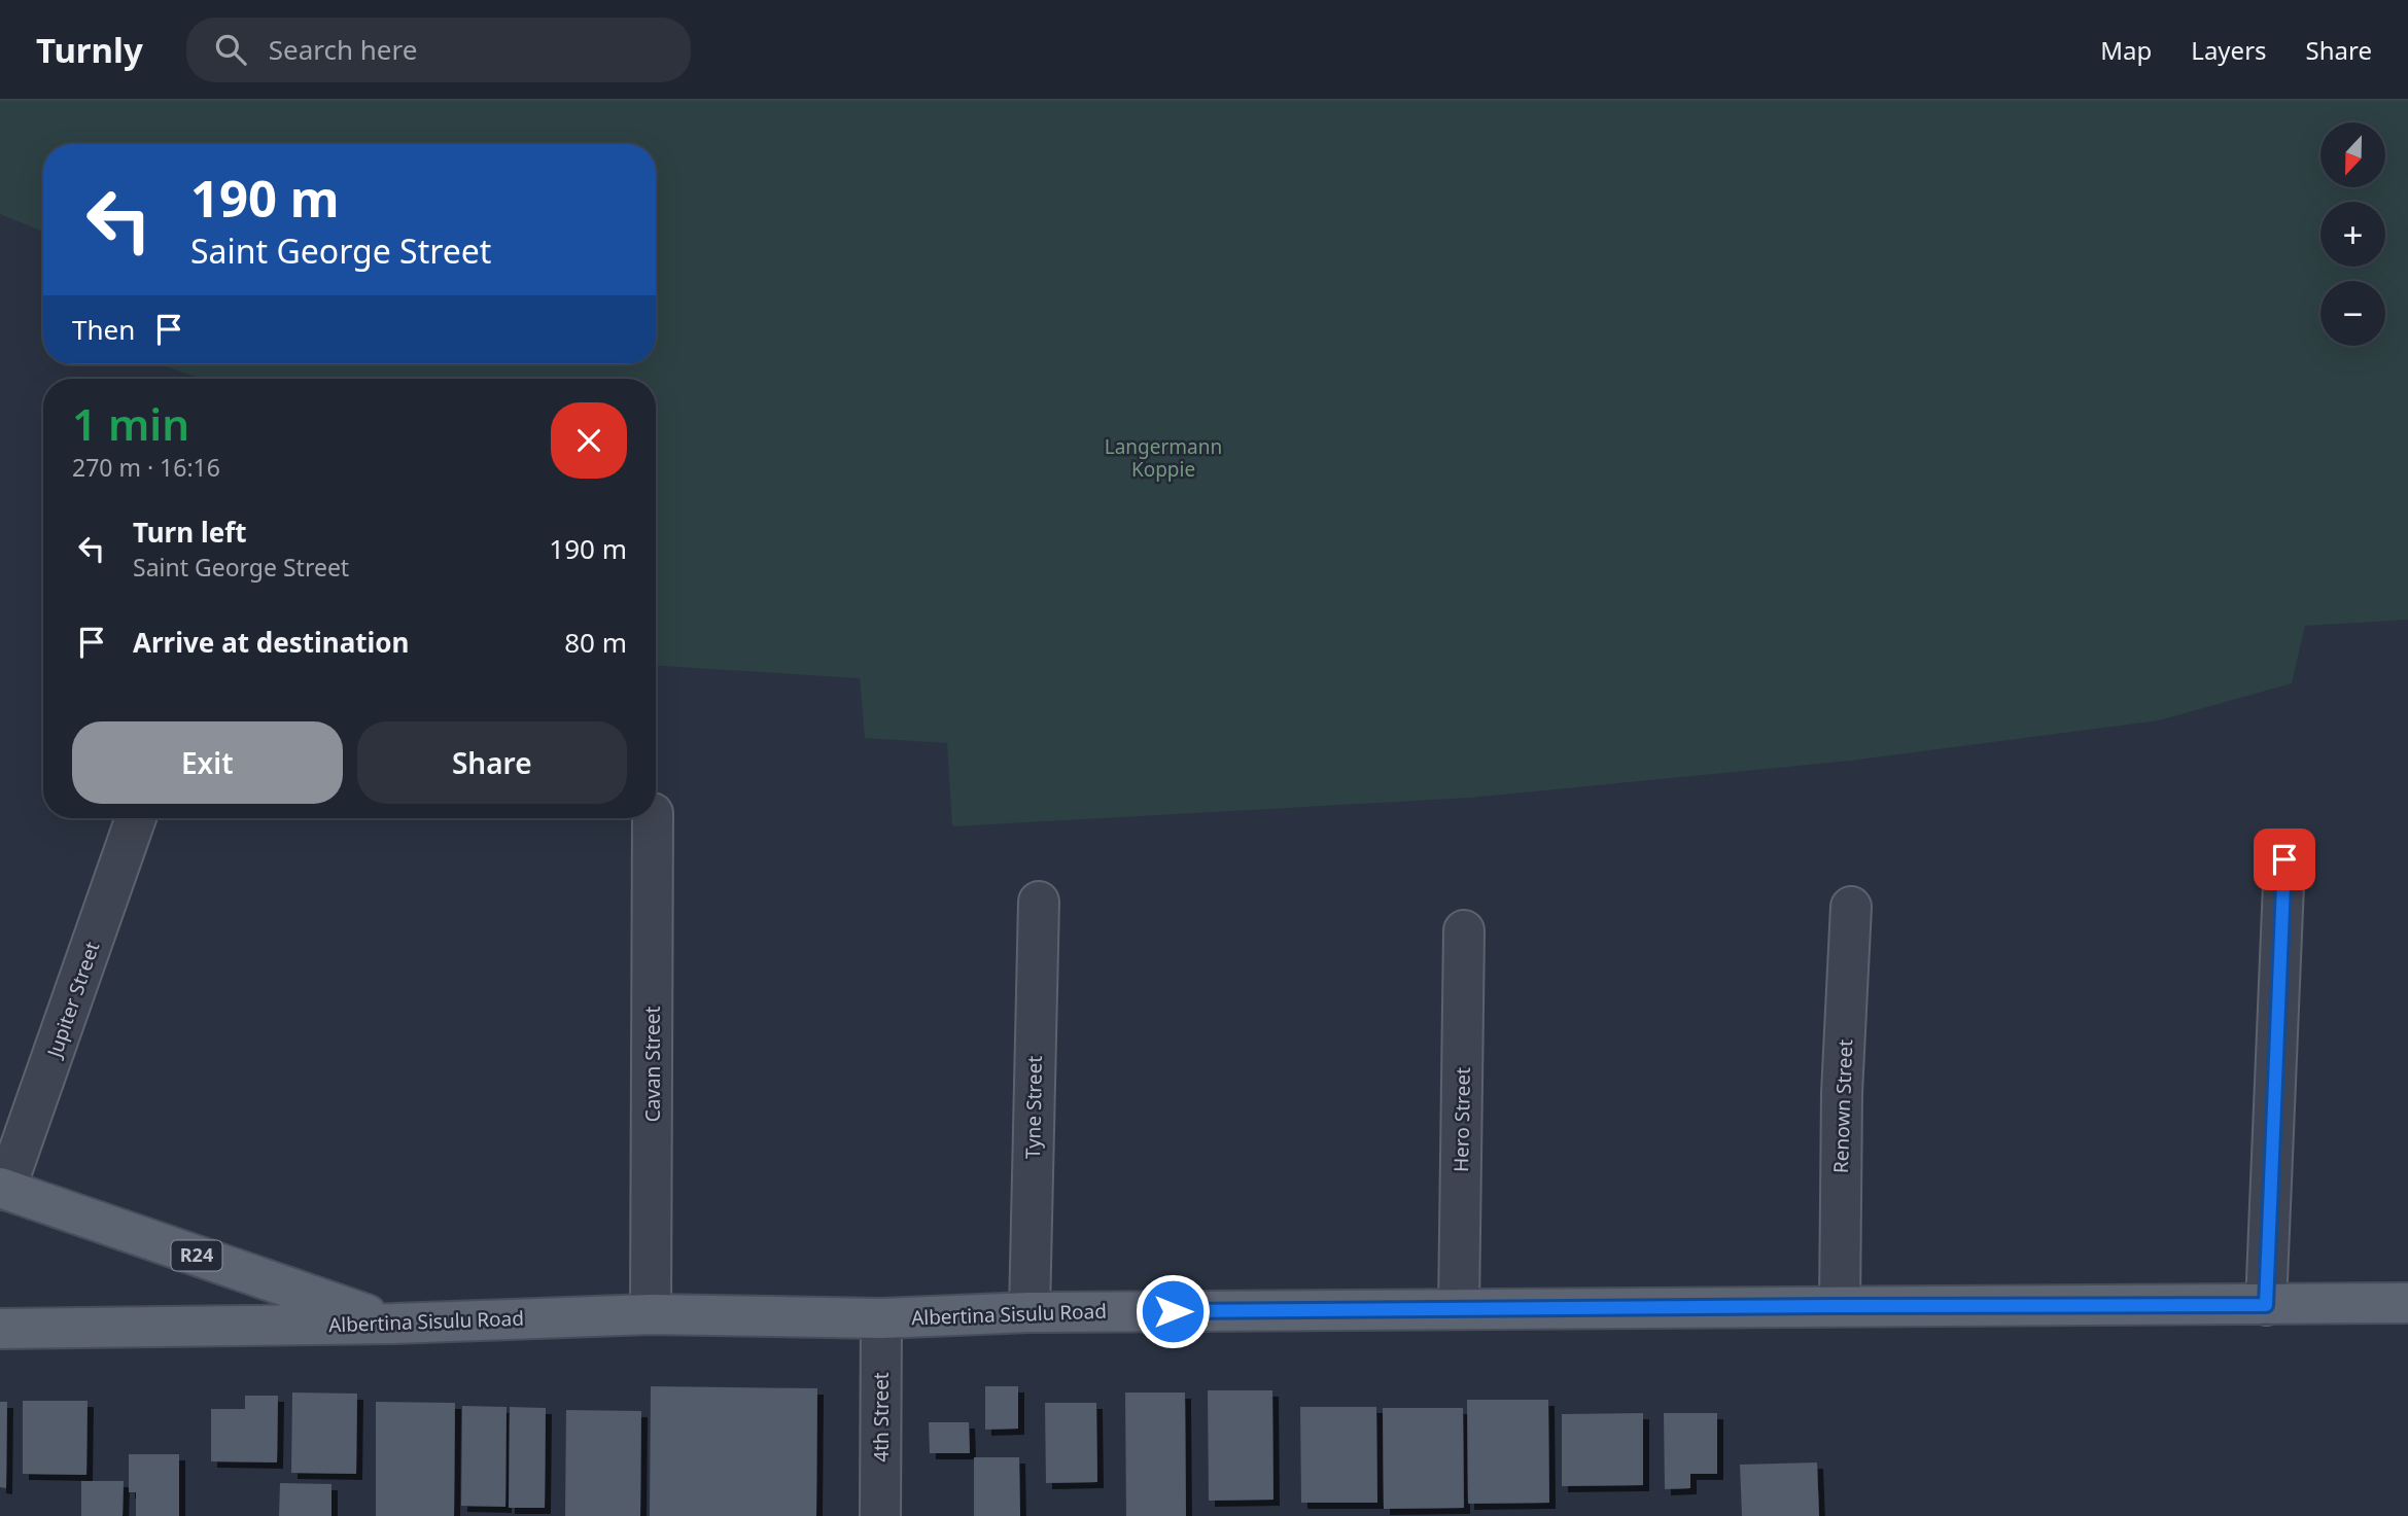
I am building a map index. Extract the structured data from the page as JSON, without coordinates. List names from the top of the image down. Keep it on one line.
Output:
{"streets":{"main road":["R24","Albertina Sisulu Road"],"street":["Jupiter Street","Cavan Street","Renown Street","Tyne Street","Hero Street","4th Street"]},"crossings":[["Jupiter Street","R24"],["Cavan Street","Albertina Sisulu Road"],["Renown Street","Albertina Sisulu Road"],["Tyne Street","Albertina Sisulu Road"],["Hero Street","Albertina Sisulu Road"],["R24","Albertina Sisulu Road"],["Albertina Sisulu Road","4th Street"]],"parks":["Langermann Koppie"],"north":"bottom","page":{"header":"Turnly","search":"Search here","nav":["Map","Layers","Share"],"map_buttons":["+","−"],"turn":["190 m","Saint George Street"],"then":"Then","heading":["1 min","270 m · 16:16"],"list":[{"name":"Turn left","note":"Saint George Street","value":"190 m"},{"name":"Arrive at destination","value":"80 m"}],"buttons":["Exit","Share"]}}
